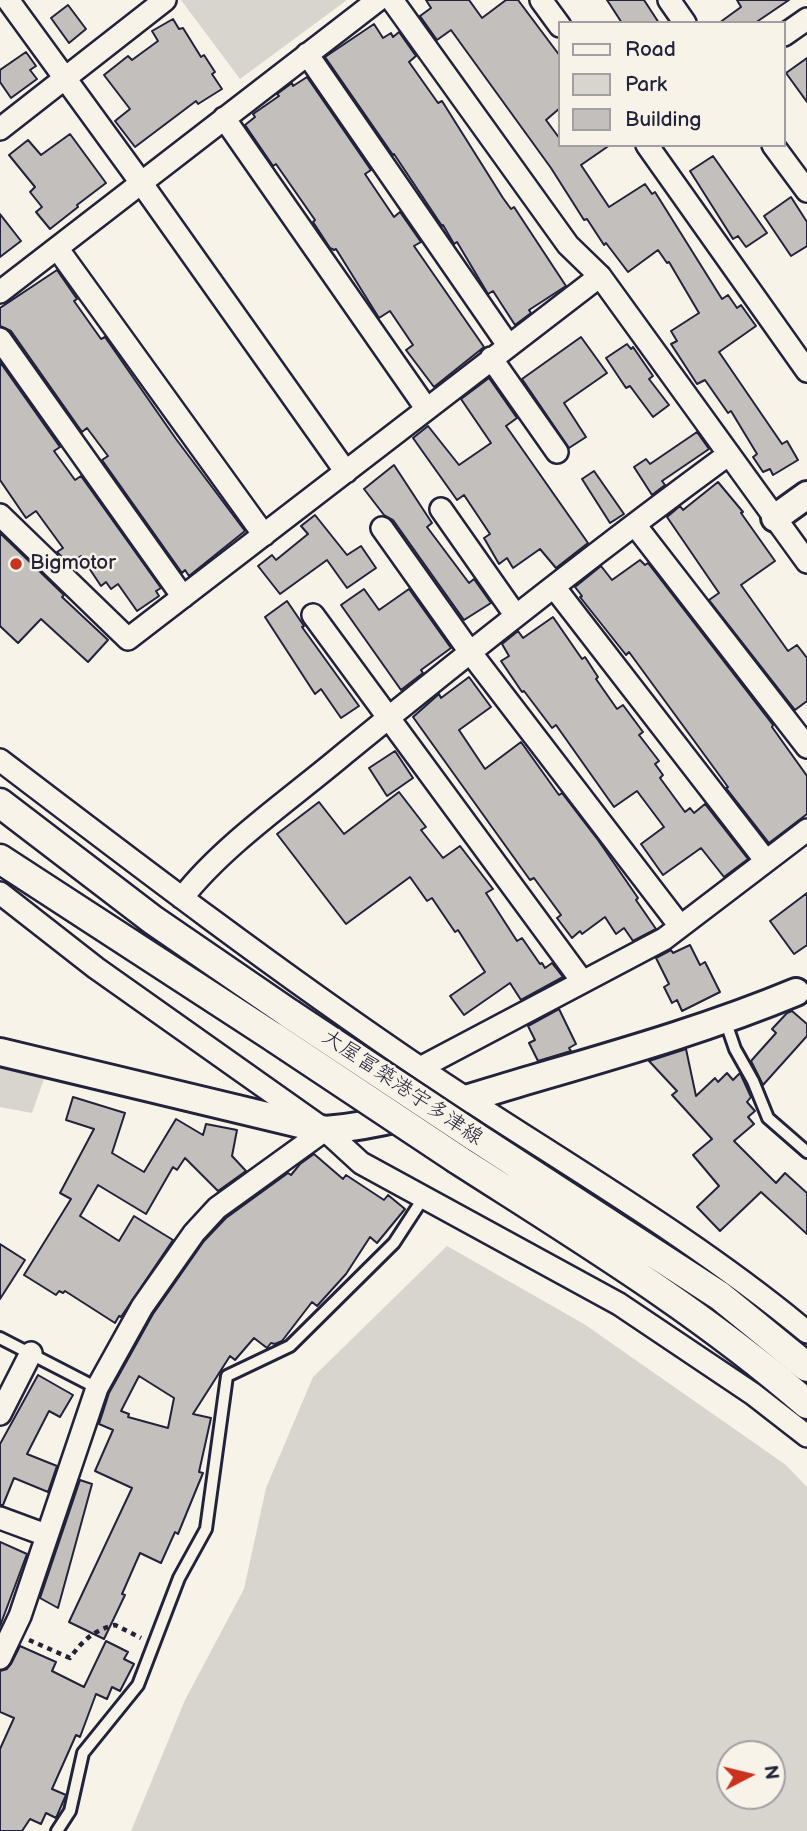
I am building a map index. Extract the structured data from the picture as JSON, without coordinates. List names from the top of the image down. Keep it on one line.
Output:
{"streets":{"main road":["大屋冨築港宇多津線"]},"places":["Bigmotor"],"legend":["Road","Park","Building"],"north":"right"}
